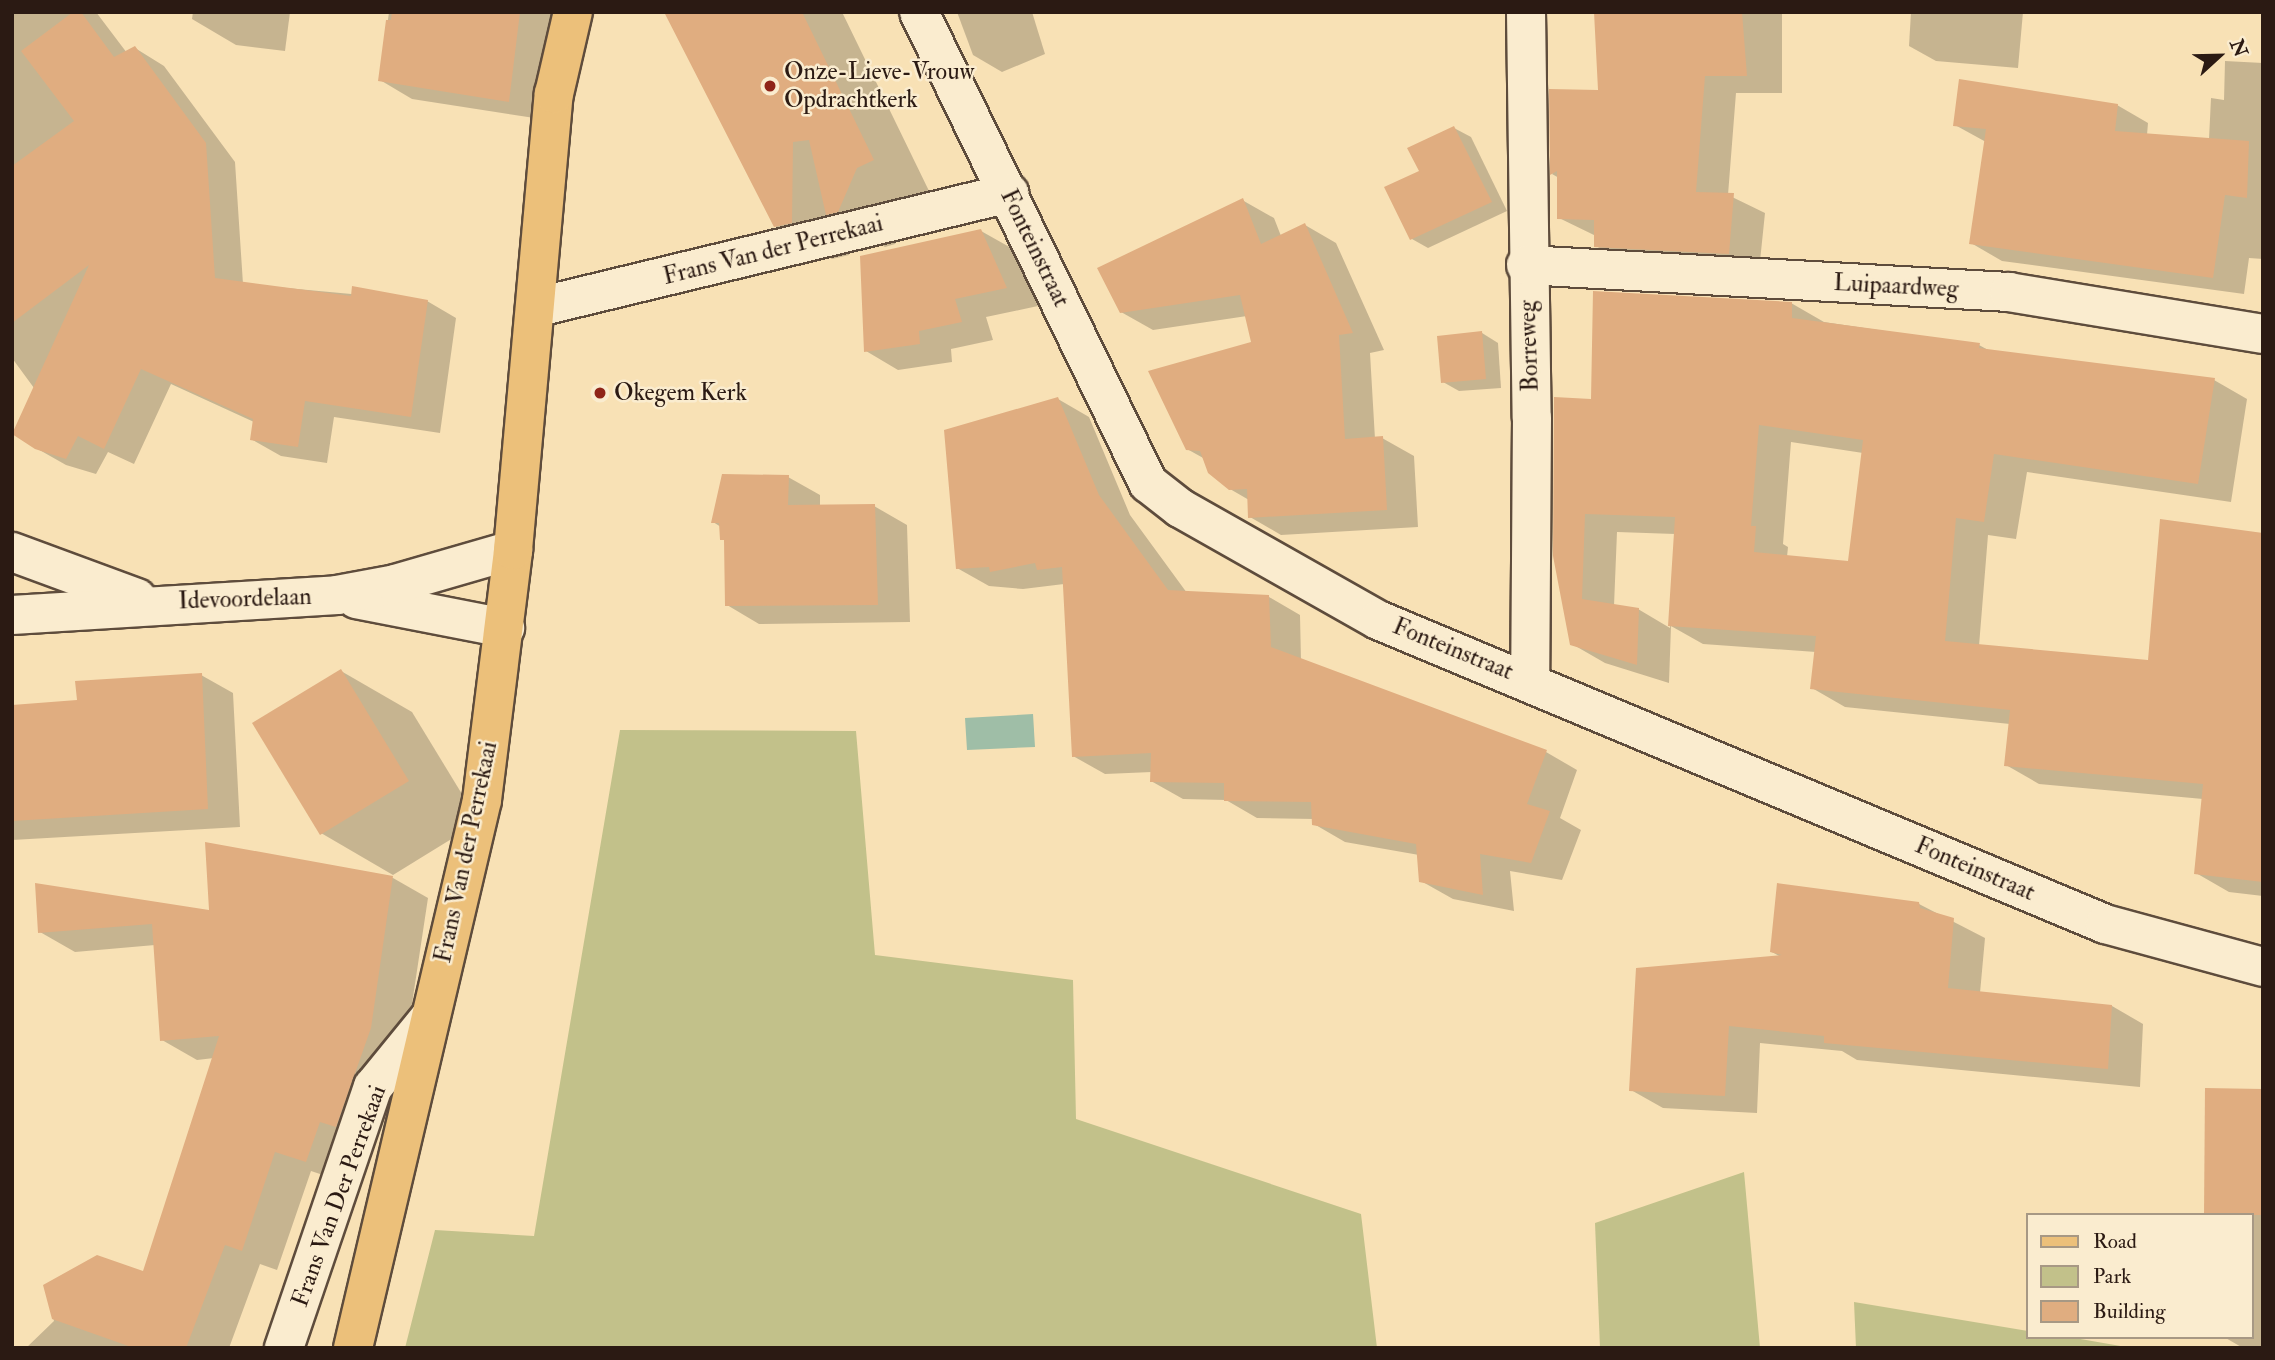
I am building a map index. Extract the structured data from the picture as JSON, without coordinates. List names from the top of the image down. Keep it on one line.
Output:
{"streets":{"main road":["Frans Van der Perrekaai"],"street":["Fonteinstraat","Luipaardweg","Borreweg","Idevoordelaan","Frans Van Der Perrekaai"]},"crossings":[["Fonteinstraat","Frans Van der Perrekaai"],["Fonteinstraat","Borreweg"],["Frans Van der Perrekaai","Idevoordelaan"],["Frans Van der Perrekaai","Frans Van Der Perrekaai"],["Luipaardweg","Borreweg"]],"places":["Onze-Lieve-Vrouw Opdrachtkerk","Okegem Kerk"],"legend":["Road","Park","Building"],"north":"right"}
